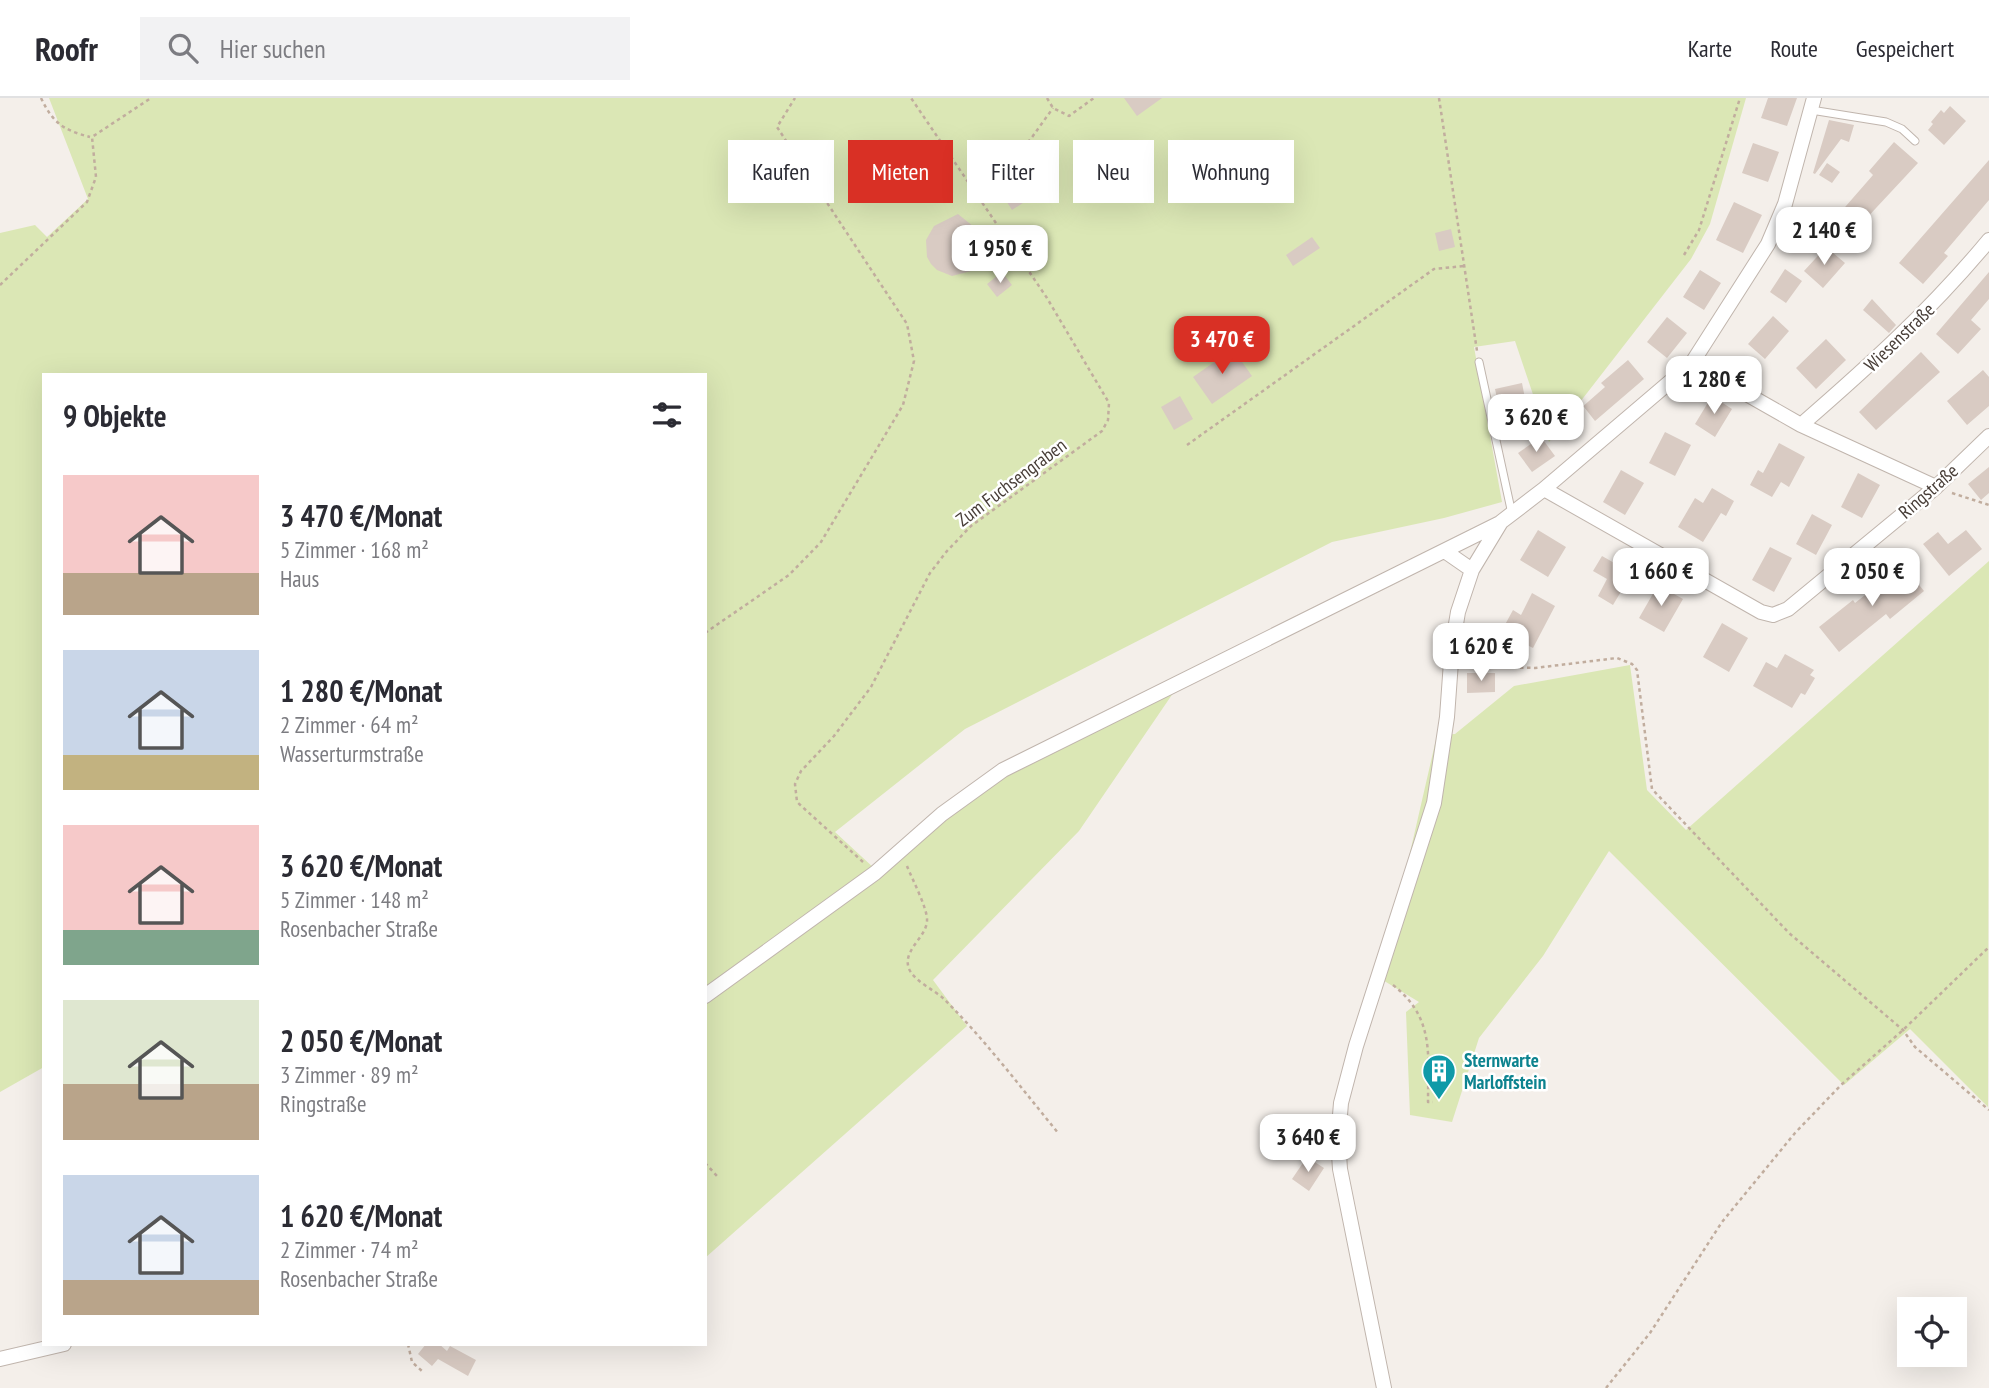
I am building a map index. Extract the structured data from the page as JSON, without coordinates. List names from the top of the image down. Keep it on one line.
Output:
{"streets":{"street":["Wiesenstraße","Ringstraße"],"path":["Zum Fuchsengraben"]},"places":{"building":["Sternwarte Marloffstein"]},"page":{"header":"Roofr","search":"Hier suchen","nav":["Karte","Route","Gespeichert"],"chip":["Kaufen","Mieten","Filter","Neu","Wohnung"],"price":["2 140 €","1 950 €","3 470 €","1 280 €","3 620 €","1 660 €","2 050 €","1 620 €","3 640 €"],"heading":"9 Objekte","list":[{"name":"3 470 €/Monat","note":"5 Zimmer · 168 m² · Haus"},{"name":"1 280 €/Monat","note":"2 Zimmer · 64 m² · Wasserturmstraße"},{"name":"3 620 €/Monat","note":"5 Zimmer · 148 m² · Rosenbacher Straße"},{"name":"2 050 €/Monat","note":"3 Zimmer · 89 m² · Ringstraße"},{"name":"1 620 €/Monat","note":"2 Zimmer · 74 m² · Rosenbacher Straße"}]}}
